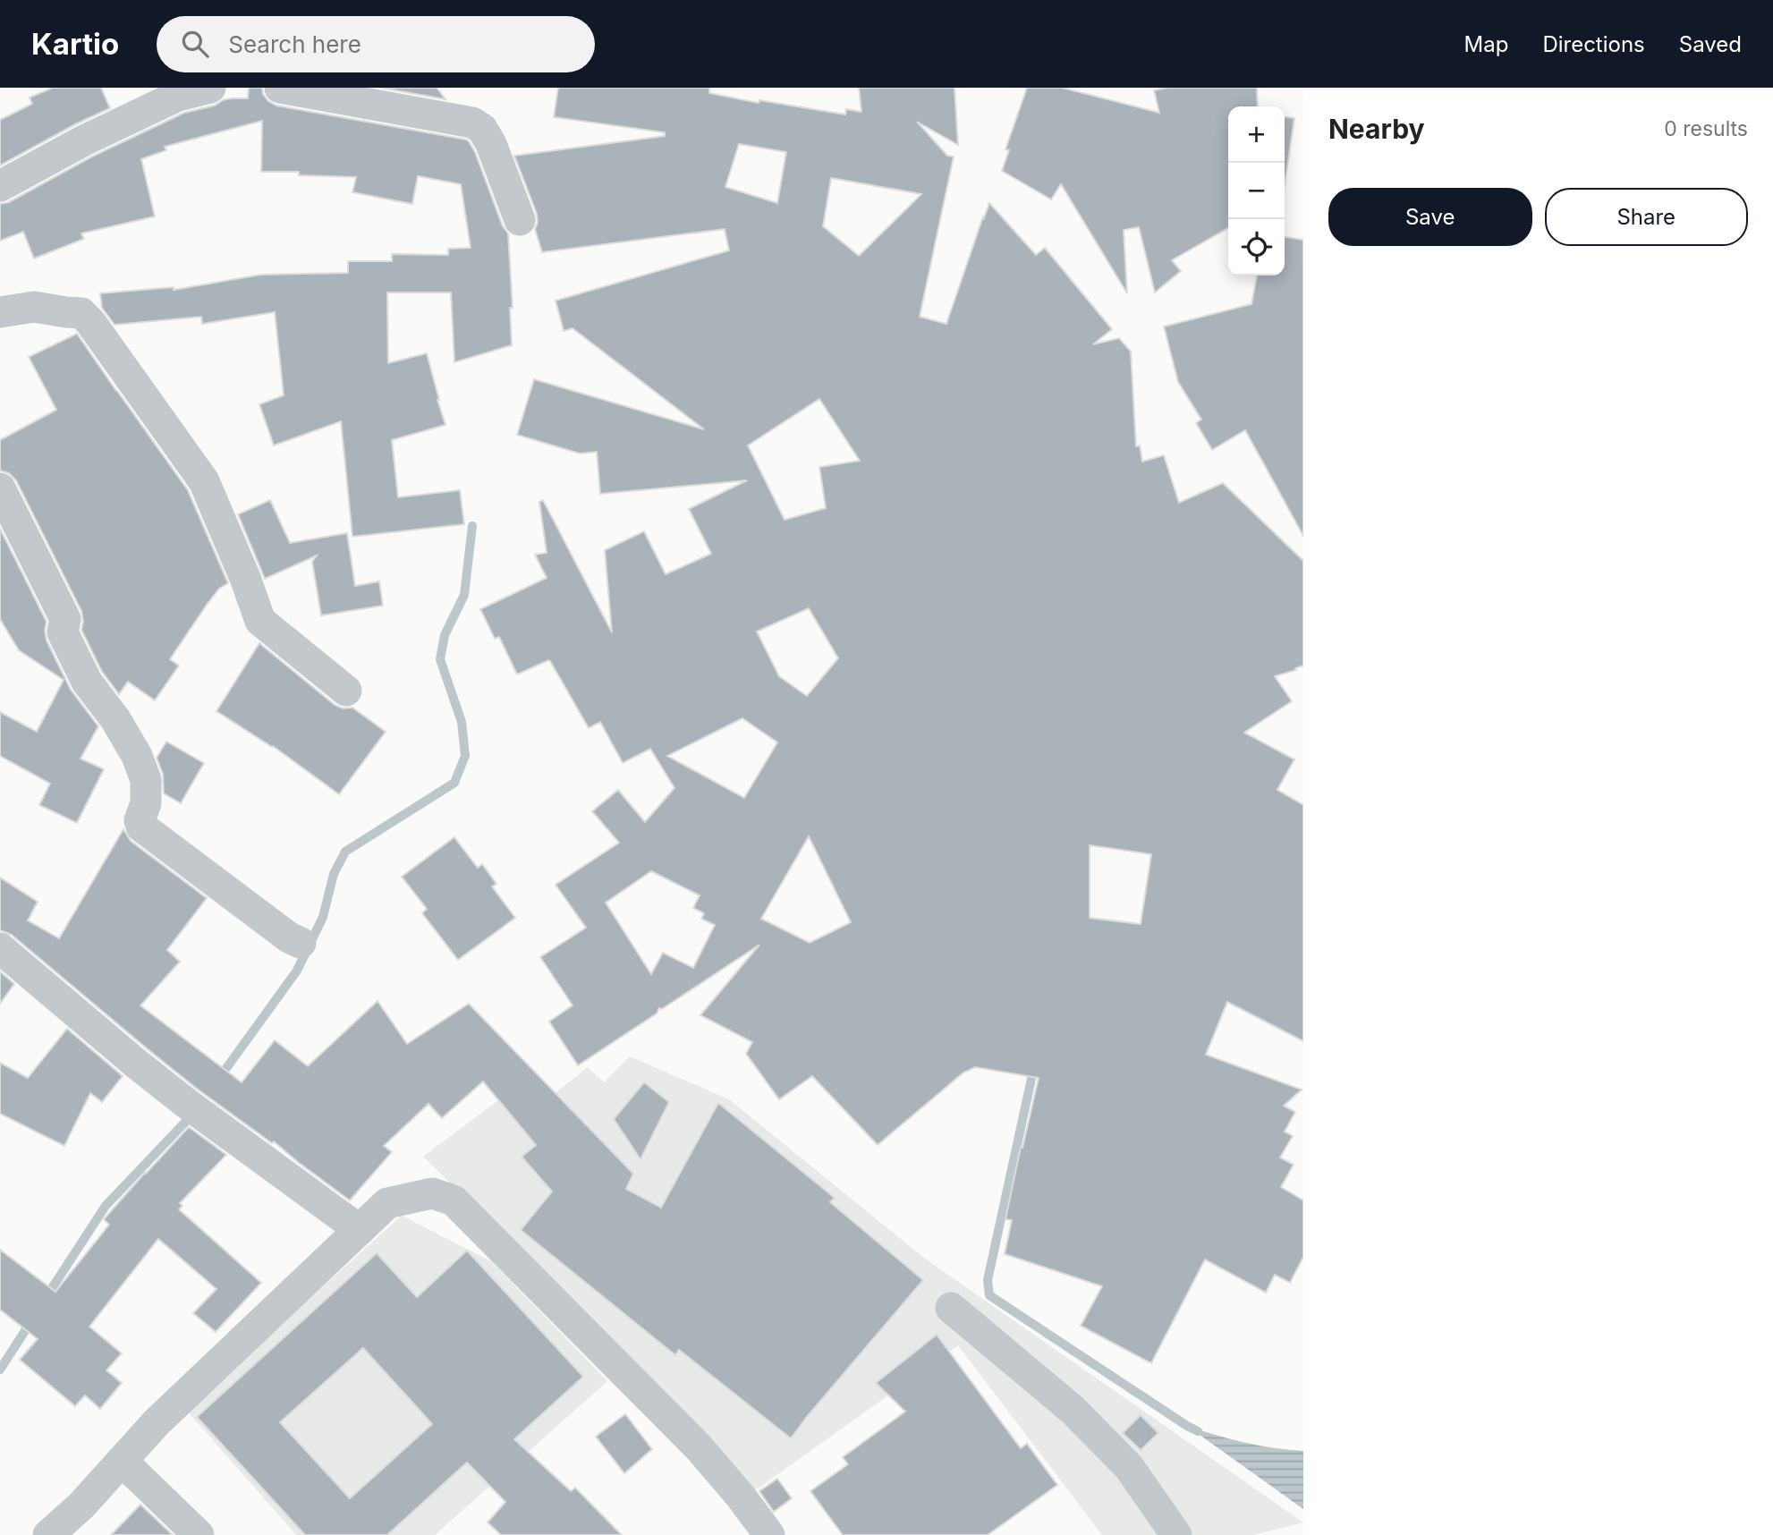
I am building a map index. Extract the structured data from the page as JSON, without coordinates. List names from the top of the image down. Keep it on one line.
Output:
{"page":{"header":"Kartio","search":"Search here","nav":["Map","Directions","Saved"],"heading":["Nearby","0 results"],"map_buttons":["+","−"],"buttons":["Save","Share"]}}
